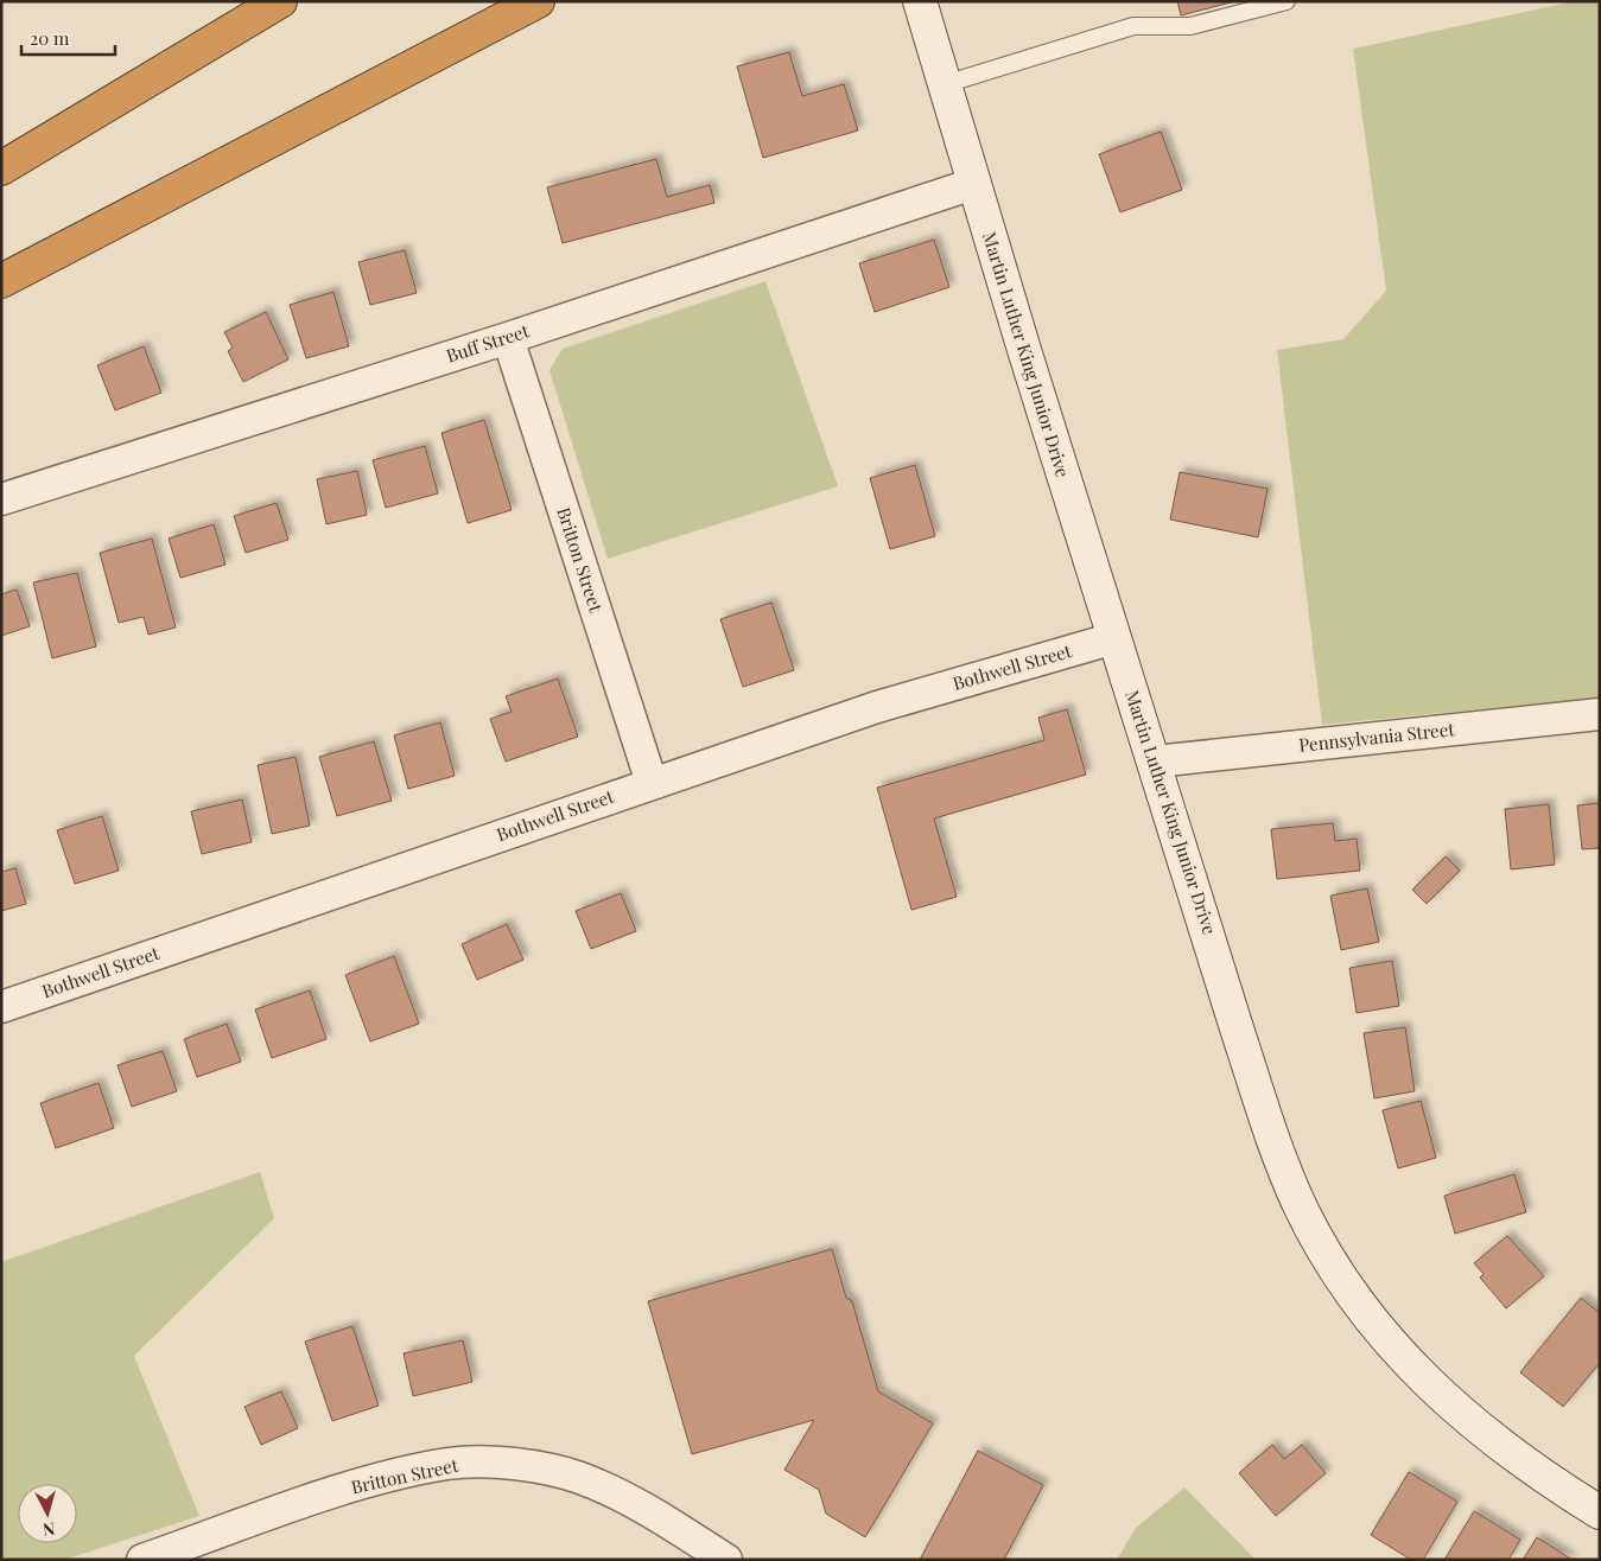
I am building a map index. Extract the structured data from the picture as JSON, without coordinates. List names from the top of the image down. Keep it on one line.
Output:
{"streets":{"main road":["Martin Luther King Junior Drive"],"street":["Buff Street","Britton Street","Bothwell Street","Pennsylvania Street"]},"crossings":[["Buff Street","Martin Luther King Junior Drive"],["Buff Street","Britton Street"],["Martin Luther King Junior Drive","Bothwell Street"],["Martin Luther King Junior Drive","Pennsylvania Street"],["Britton Street","Bothwell Street"]],"scale_bar":"20 m","north":"bottom"}
